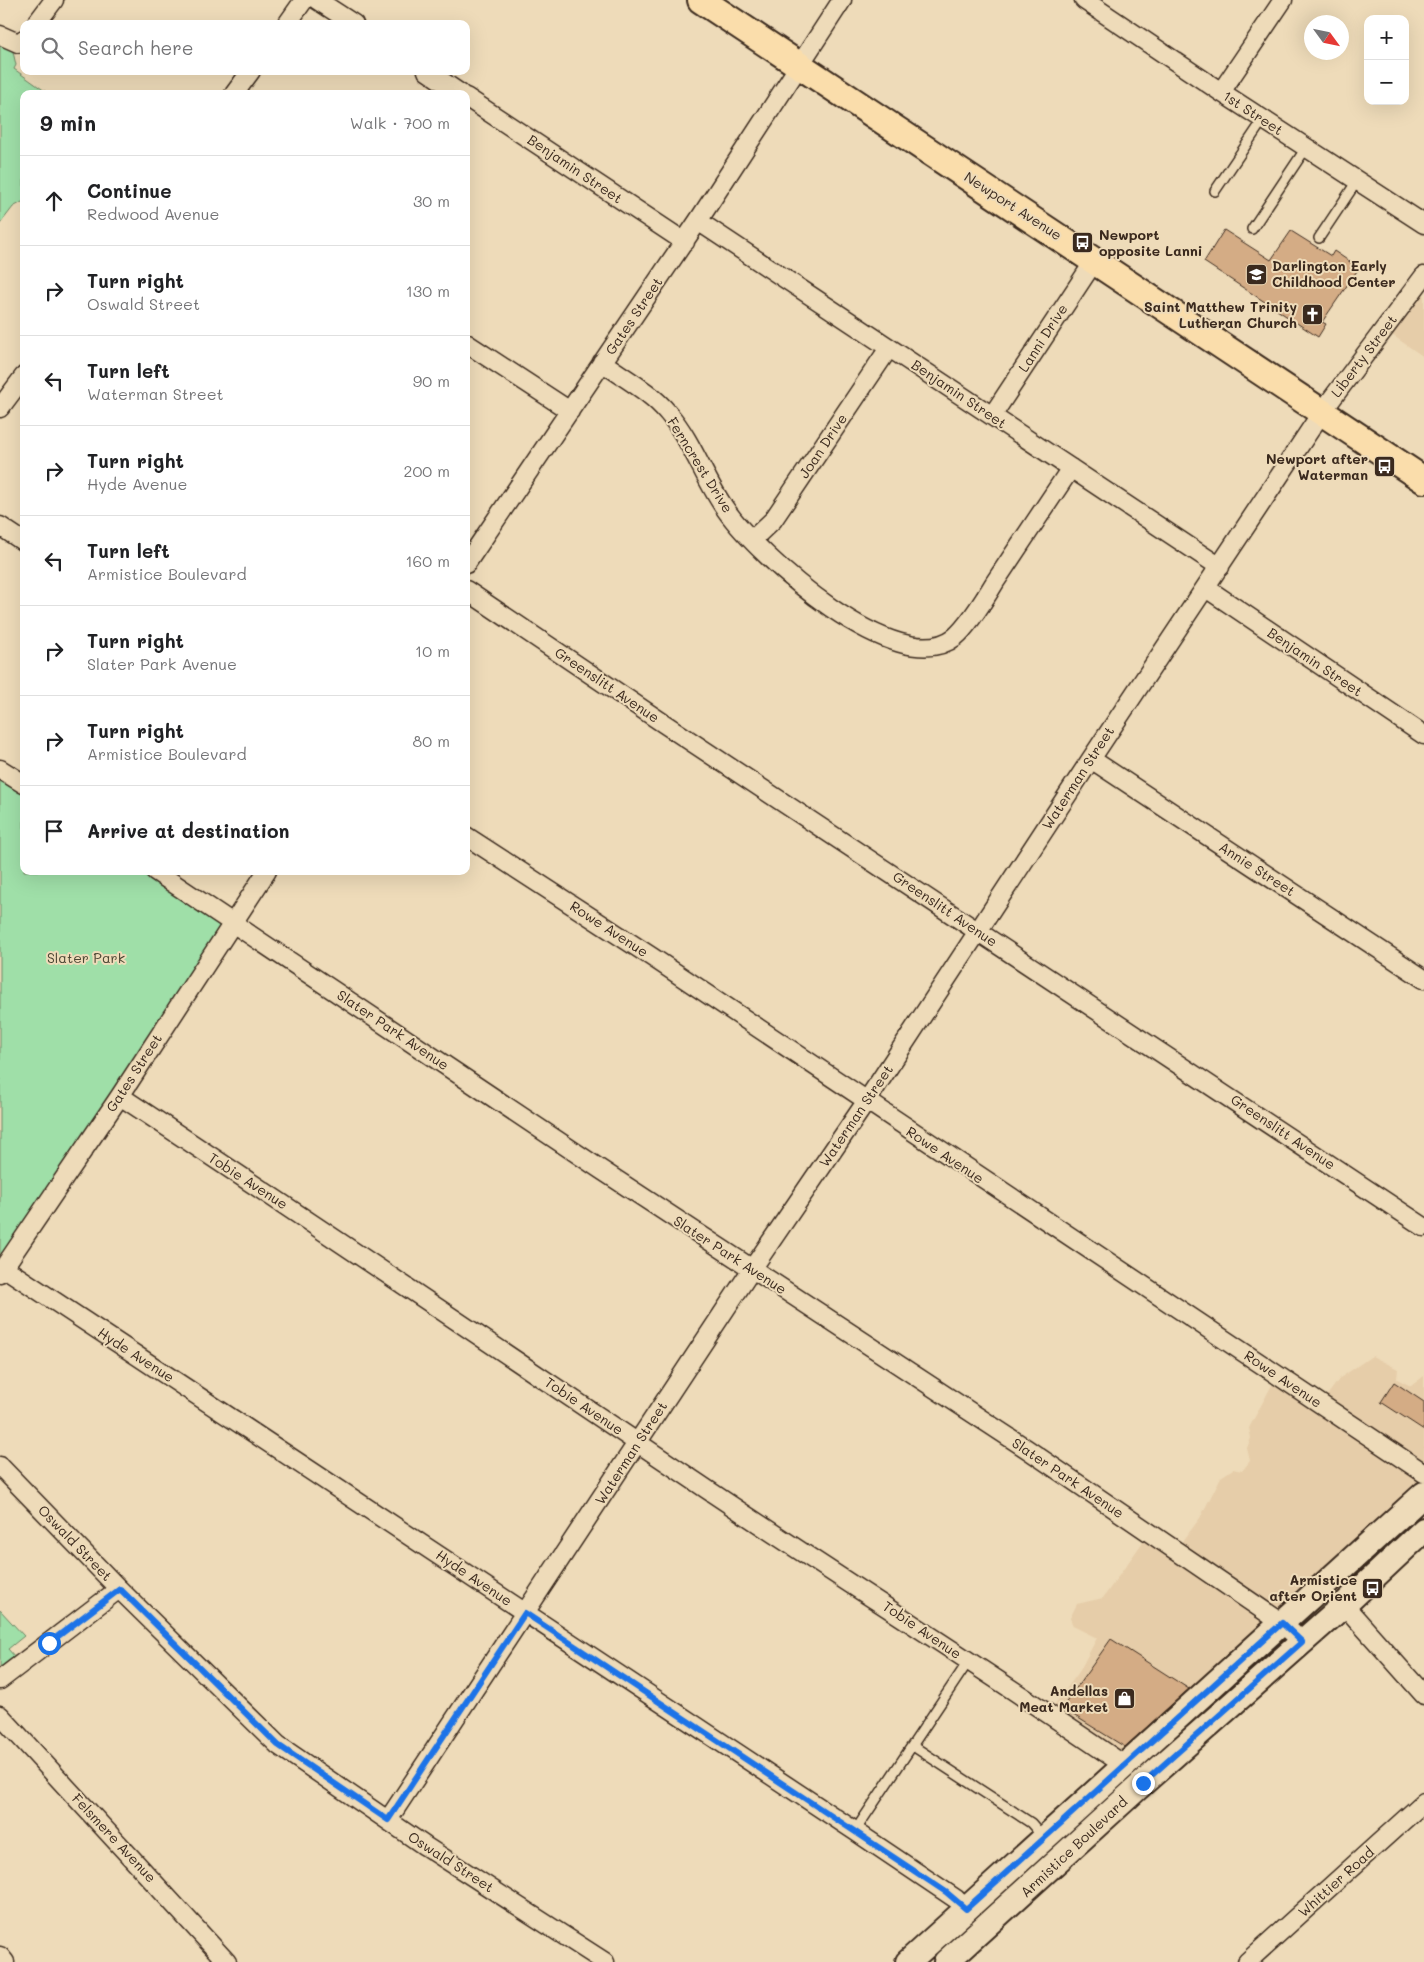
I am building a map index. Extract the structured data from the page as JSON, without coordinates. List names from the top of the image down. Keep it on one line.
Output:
{"streets":{"main road":["Newport Avenue","Armistice Boulevard"],"street":["1st Street","Benjamin Street","Gates Street","Lanni Drive","Liberty Street","Joan Drive","Ferncrest Drive","Greenslitt Avenue","Waterman Street","Annie Street","Rowe Avenue","Slater Park Avenue","Tobie Avenue","Hyde Avenue","Oswald Street","Felsmere Avenue","Whittier Road"]},"crossings":[["Benjamin Street","Gates Street"],["Benjamin Street","Lanni Drive"],["Benjamin Street","Joan Drive"],["Benjamin Street","Ferncrest Drive"],["Benjamin Street","Waterman Street"],["Newport Avenue","Gates Street"],["Newport Avenue","Lanni Drive"],["Newport Avenue","Liberty Street"],["Newport Avenue","Waterman Street"],["Gates Street","Ferncrest Drive"],["Gates Street","Slater Park Avenue"],["Gates Street","Tobie Avenue"],["Gates Street","Hyde Avenue"],["Liberty Street","Waterman Street"],["Joan Drive","Ferncrest Drive"],["Greenslitt Avenue","Waterman Street"],["Waterman Street","Annie Street"],["Waterman Street","Rowe Avenue"],["Waterman Street","Slater Park Avenue"],["Waterman Street","Tobie Avenue"],["Waterman Street","Hyde Avenue"],["Waterman Street","Oswald Street"],["Slater Park Avenue","Armistice Boulevard"],["Tobie Avenue","Armistice Boulevard"],["Hyde Avenue","Armistice Boulevard"]],"parks":["Slater Park"],"places":{"bus stop":["Newport opposite Lanni","Newport after Waterman","Armistice after Orient"],"school or university":["Darlington Early Childhood Center"],"church":["Saint Matthew Trinity Lutheran Church"],"shop":["Andellas Meat Market"]},"north":"bottom right","page":{"map_buttons":["+","−"],"search":"Search here","heading":["9 min","Walk · 700 m"],"list":[["Continue","Redwood Avenue","30 m"],["Turn right","Oswald Street","130 m"],["Turn left","Waterman Street","90 m"],["Turn right","Hyde Avenue","200 m"],["Turn left","Armistice Boulevard","160 m"],["Turn right","Slater Park Avenue","10 m"],["Turn right","Armistice Boulevard","80 m"],"Arrive at destination"]}}
